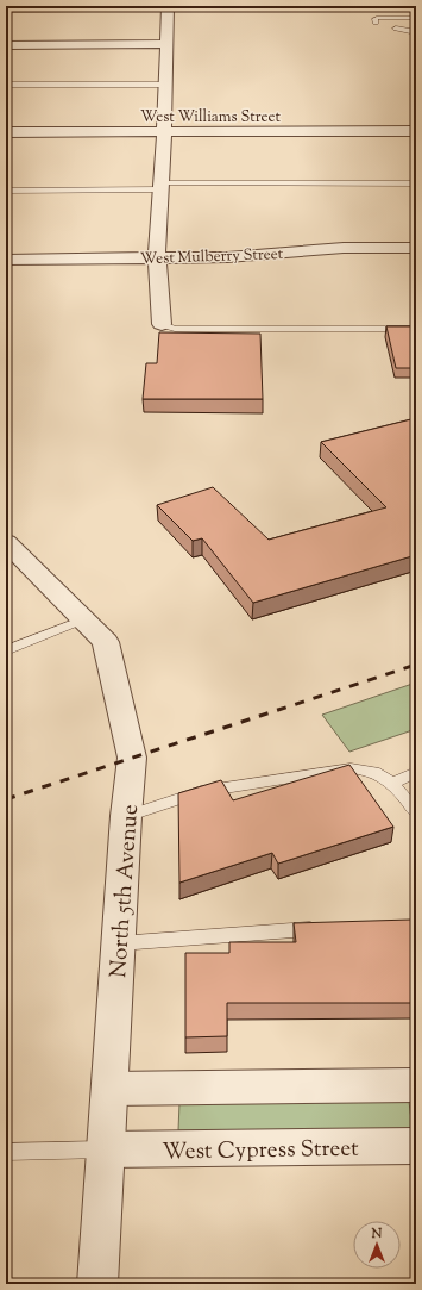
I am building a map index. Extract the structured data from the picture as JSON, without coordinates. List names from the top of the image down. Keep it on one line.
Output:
{"streets":{"street":["West Williams Street","West Mulberry Street","North 5th Avenue","West Cypress Street"]},"crossings":[["North 5th Avenue","West Cypress Street"]],"north":"top"}
